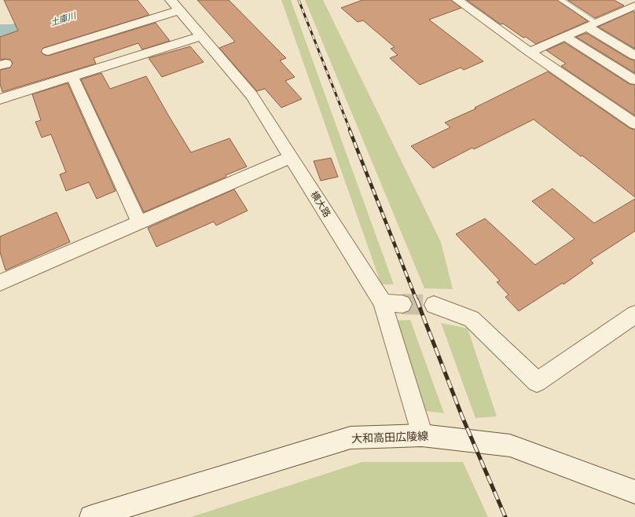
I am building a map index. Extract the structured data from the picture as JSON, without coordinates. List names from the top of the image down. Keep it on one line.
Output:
{"streets":{"street":["横大路","大和高田広陵線"]},"crossings":[["横大路","大和高田広陵線"]],"water":["土庫川"]}
